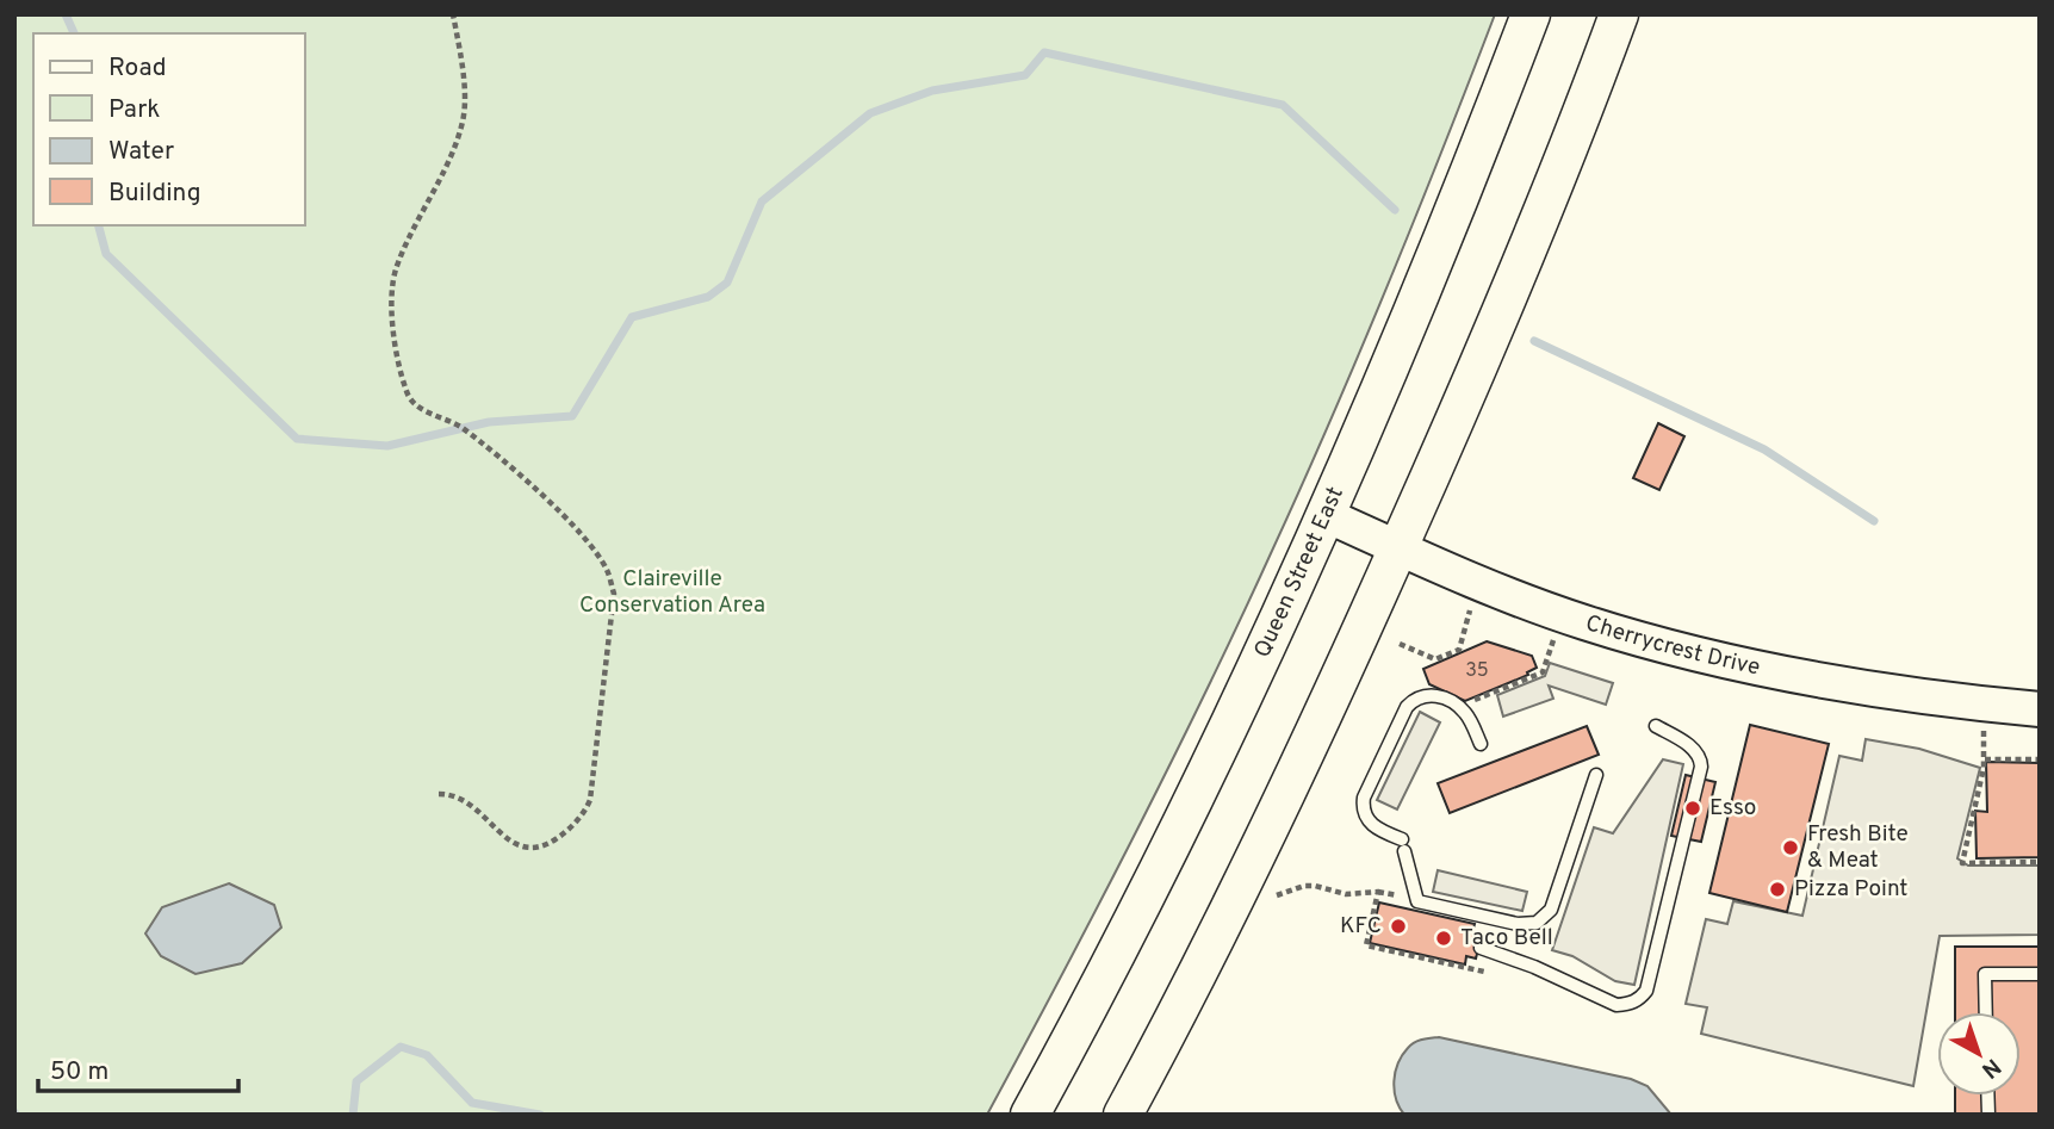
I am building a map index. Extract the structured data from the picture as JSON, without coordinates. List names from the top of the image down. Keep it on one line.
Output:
{"streets":{"main road":["Queen Street East"],"street":["Cherrycrest Drive"]},"crossings":[["Queen Street East","Cherrycrest Drive"]],"parks":["Claireville Conservation Area"],"places":["Esso","Fresh Bite & Meat","Pizza Point","KFC","Taco Bell"],"house_numbers":["35"],"legend":["Road","Park","Water","Building"],"scale_bar":"50 m","north":"bottom right"}
